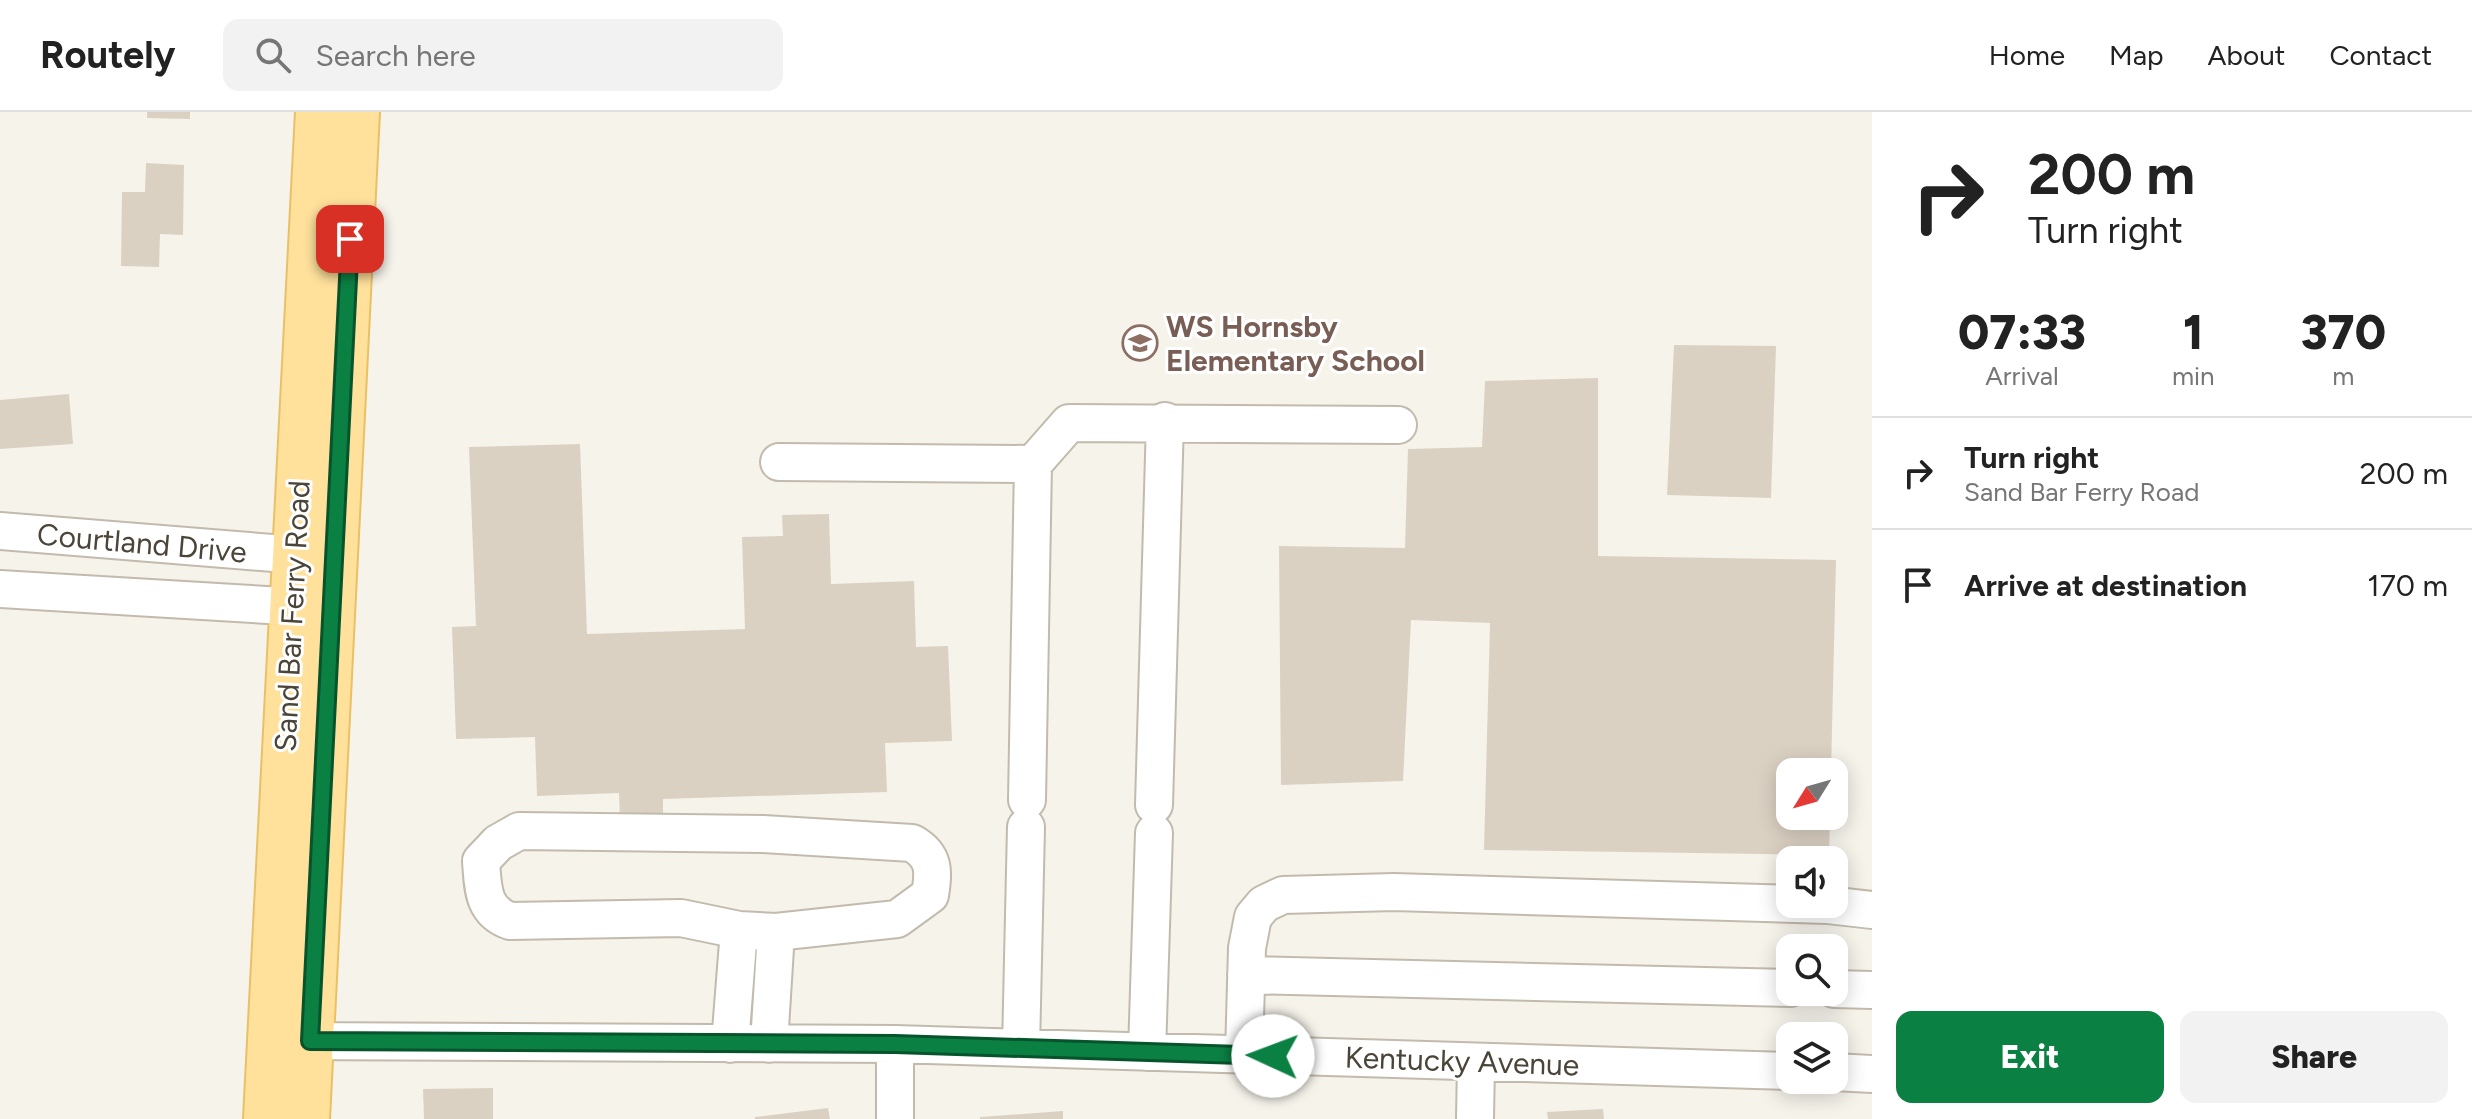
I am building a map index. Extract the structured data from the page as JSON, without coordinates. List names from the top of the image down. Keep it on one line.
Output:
{"streets":{"main road":["Sand Bar Ferry Road"],"street":["Courtland Drive","Kentucky Avenue"]},"crossings":[["Courtland Drive","Sand Bar Ferry Road"],["Sand Bar Ferry Road","Kentucky Avenue"]],"places":{"school or university":["WS Hornsby Elementary School"]},"north":"bottom left","page":{"header":"Routely","search":"Search here","nav":["Home","Map","About","Contact"],"turn":["200 m","Turn right"],"eta":["07:33","Arrival","1","min","370","m"],"list":[{"name":"Turn right","note":"Sand Bar Ferry Road","value":"200 m"},{"name":"Arrive at destination","value":"170 m"}],"buttons":["Exit","Share"]}}
